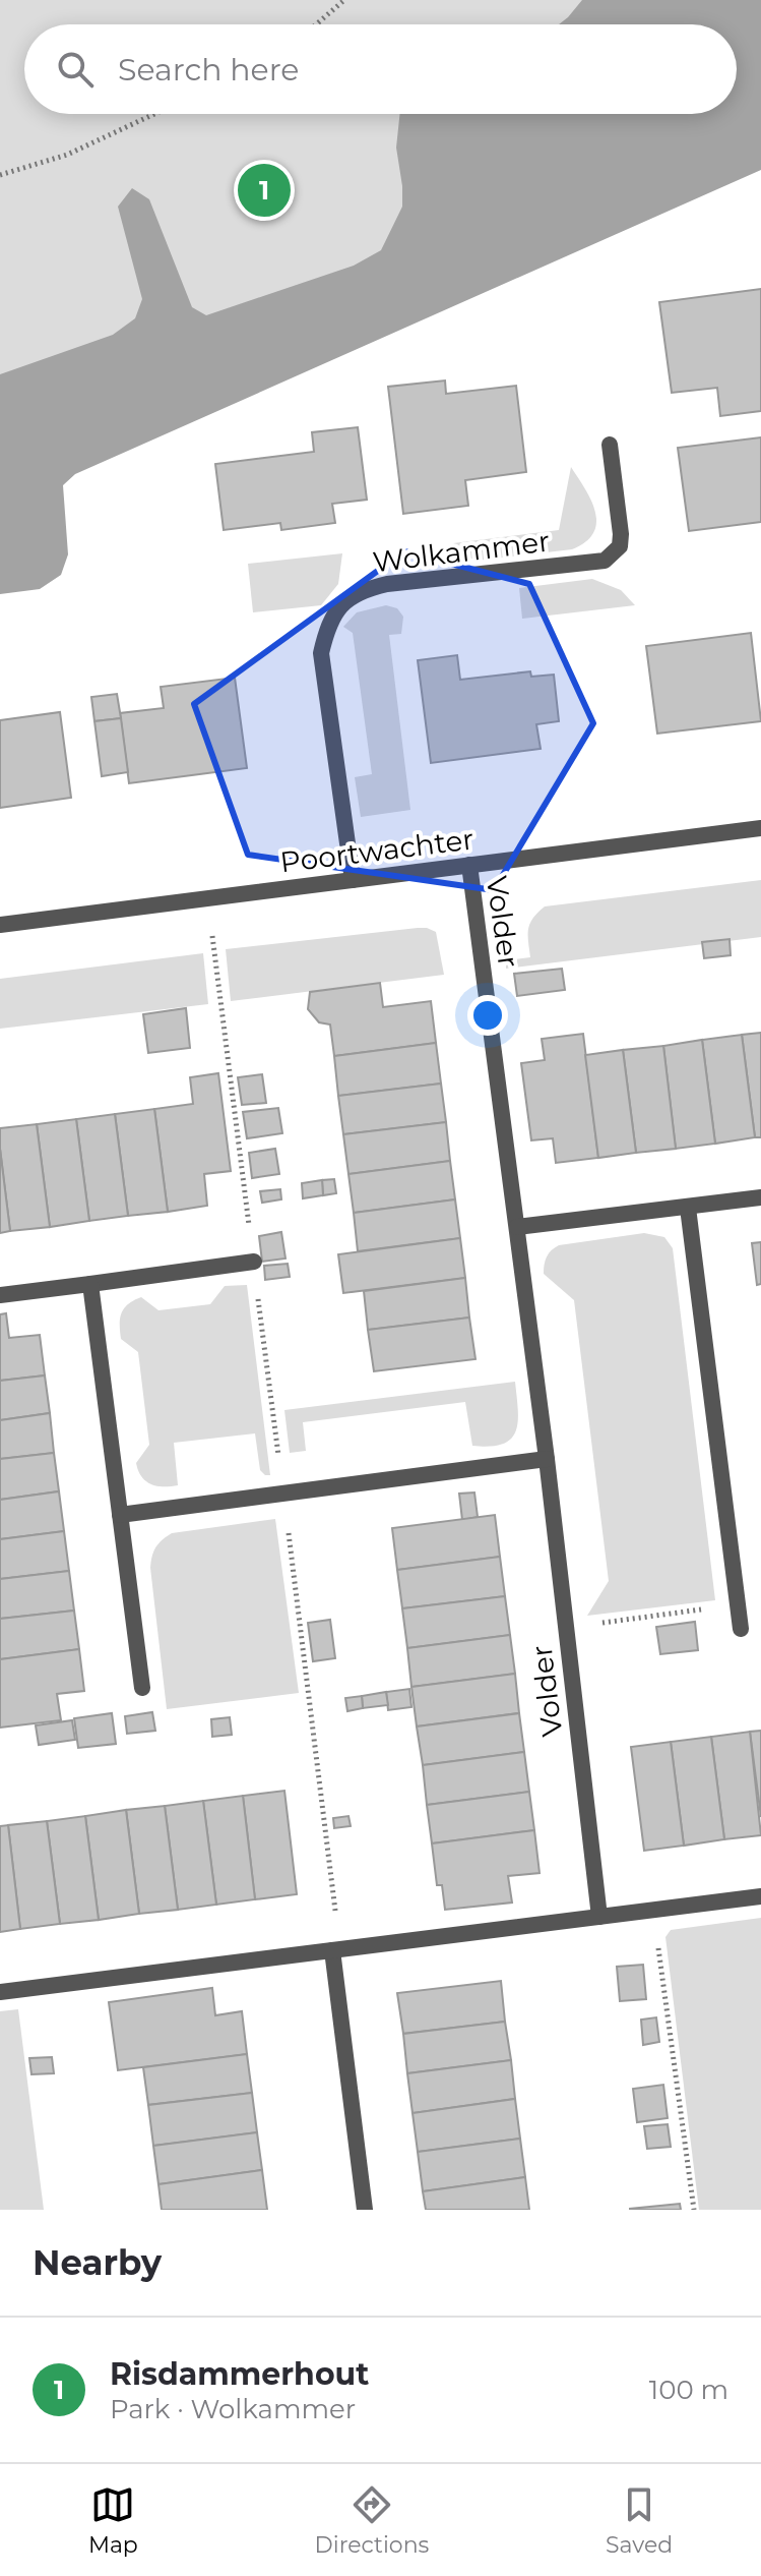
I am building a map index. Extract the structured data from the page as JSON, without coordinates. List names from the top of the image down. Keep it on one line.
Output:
{"streets":{"street":["Wolkammer","Poortwachter","Volder"]},"crossings":[["Wolkammer","Poortwachter"],["Poortwachter","Volder"]],"page":{"search":"Search here","pins":"1","heading":"Nearby","list":[{"mark":"1","name":"Risdammerhout","note":"Park · Wolkammer","value":"100 m"}],"nav":["Map","Directions","Saved"]}}
